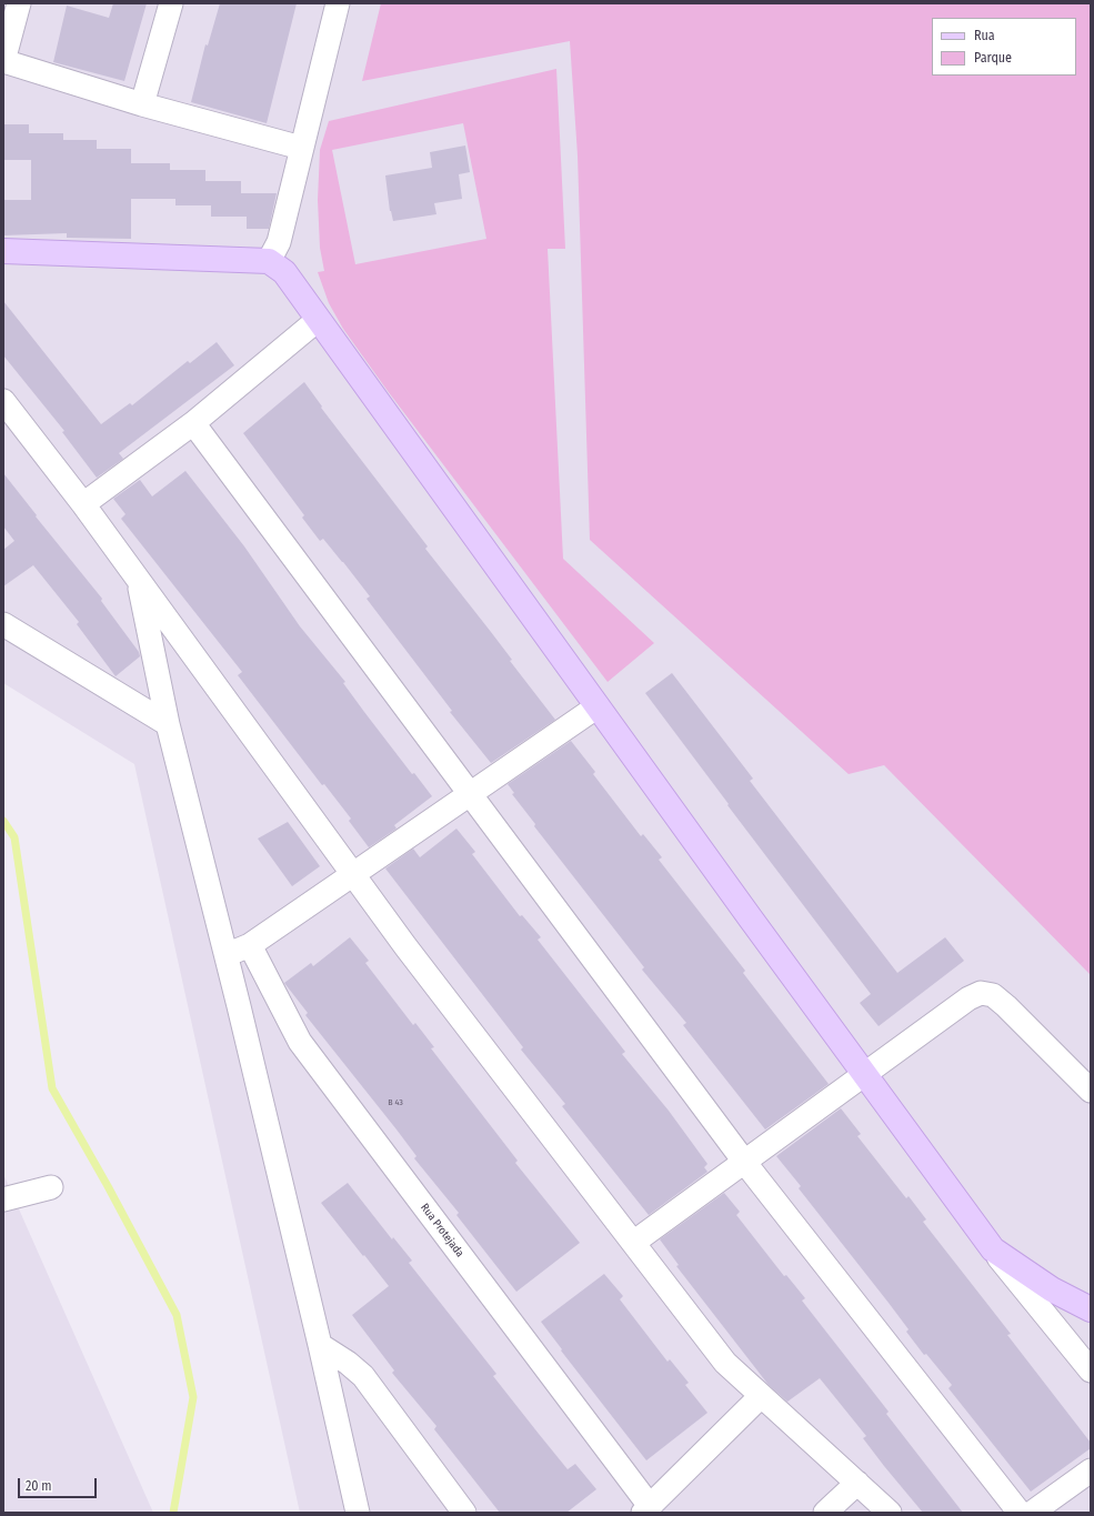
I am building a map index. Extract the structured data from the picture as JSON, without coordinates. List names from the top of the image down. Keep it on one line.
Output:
{"streets":{"street":["Rua Protejada"]},"house_numbers":["B 43"],"legend":["Rua","Parque"],"scale_bar":"20 m"}
